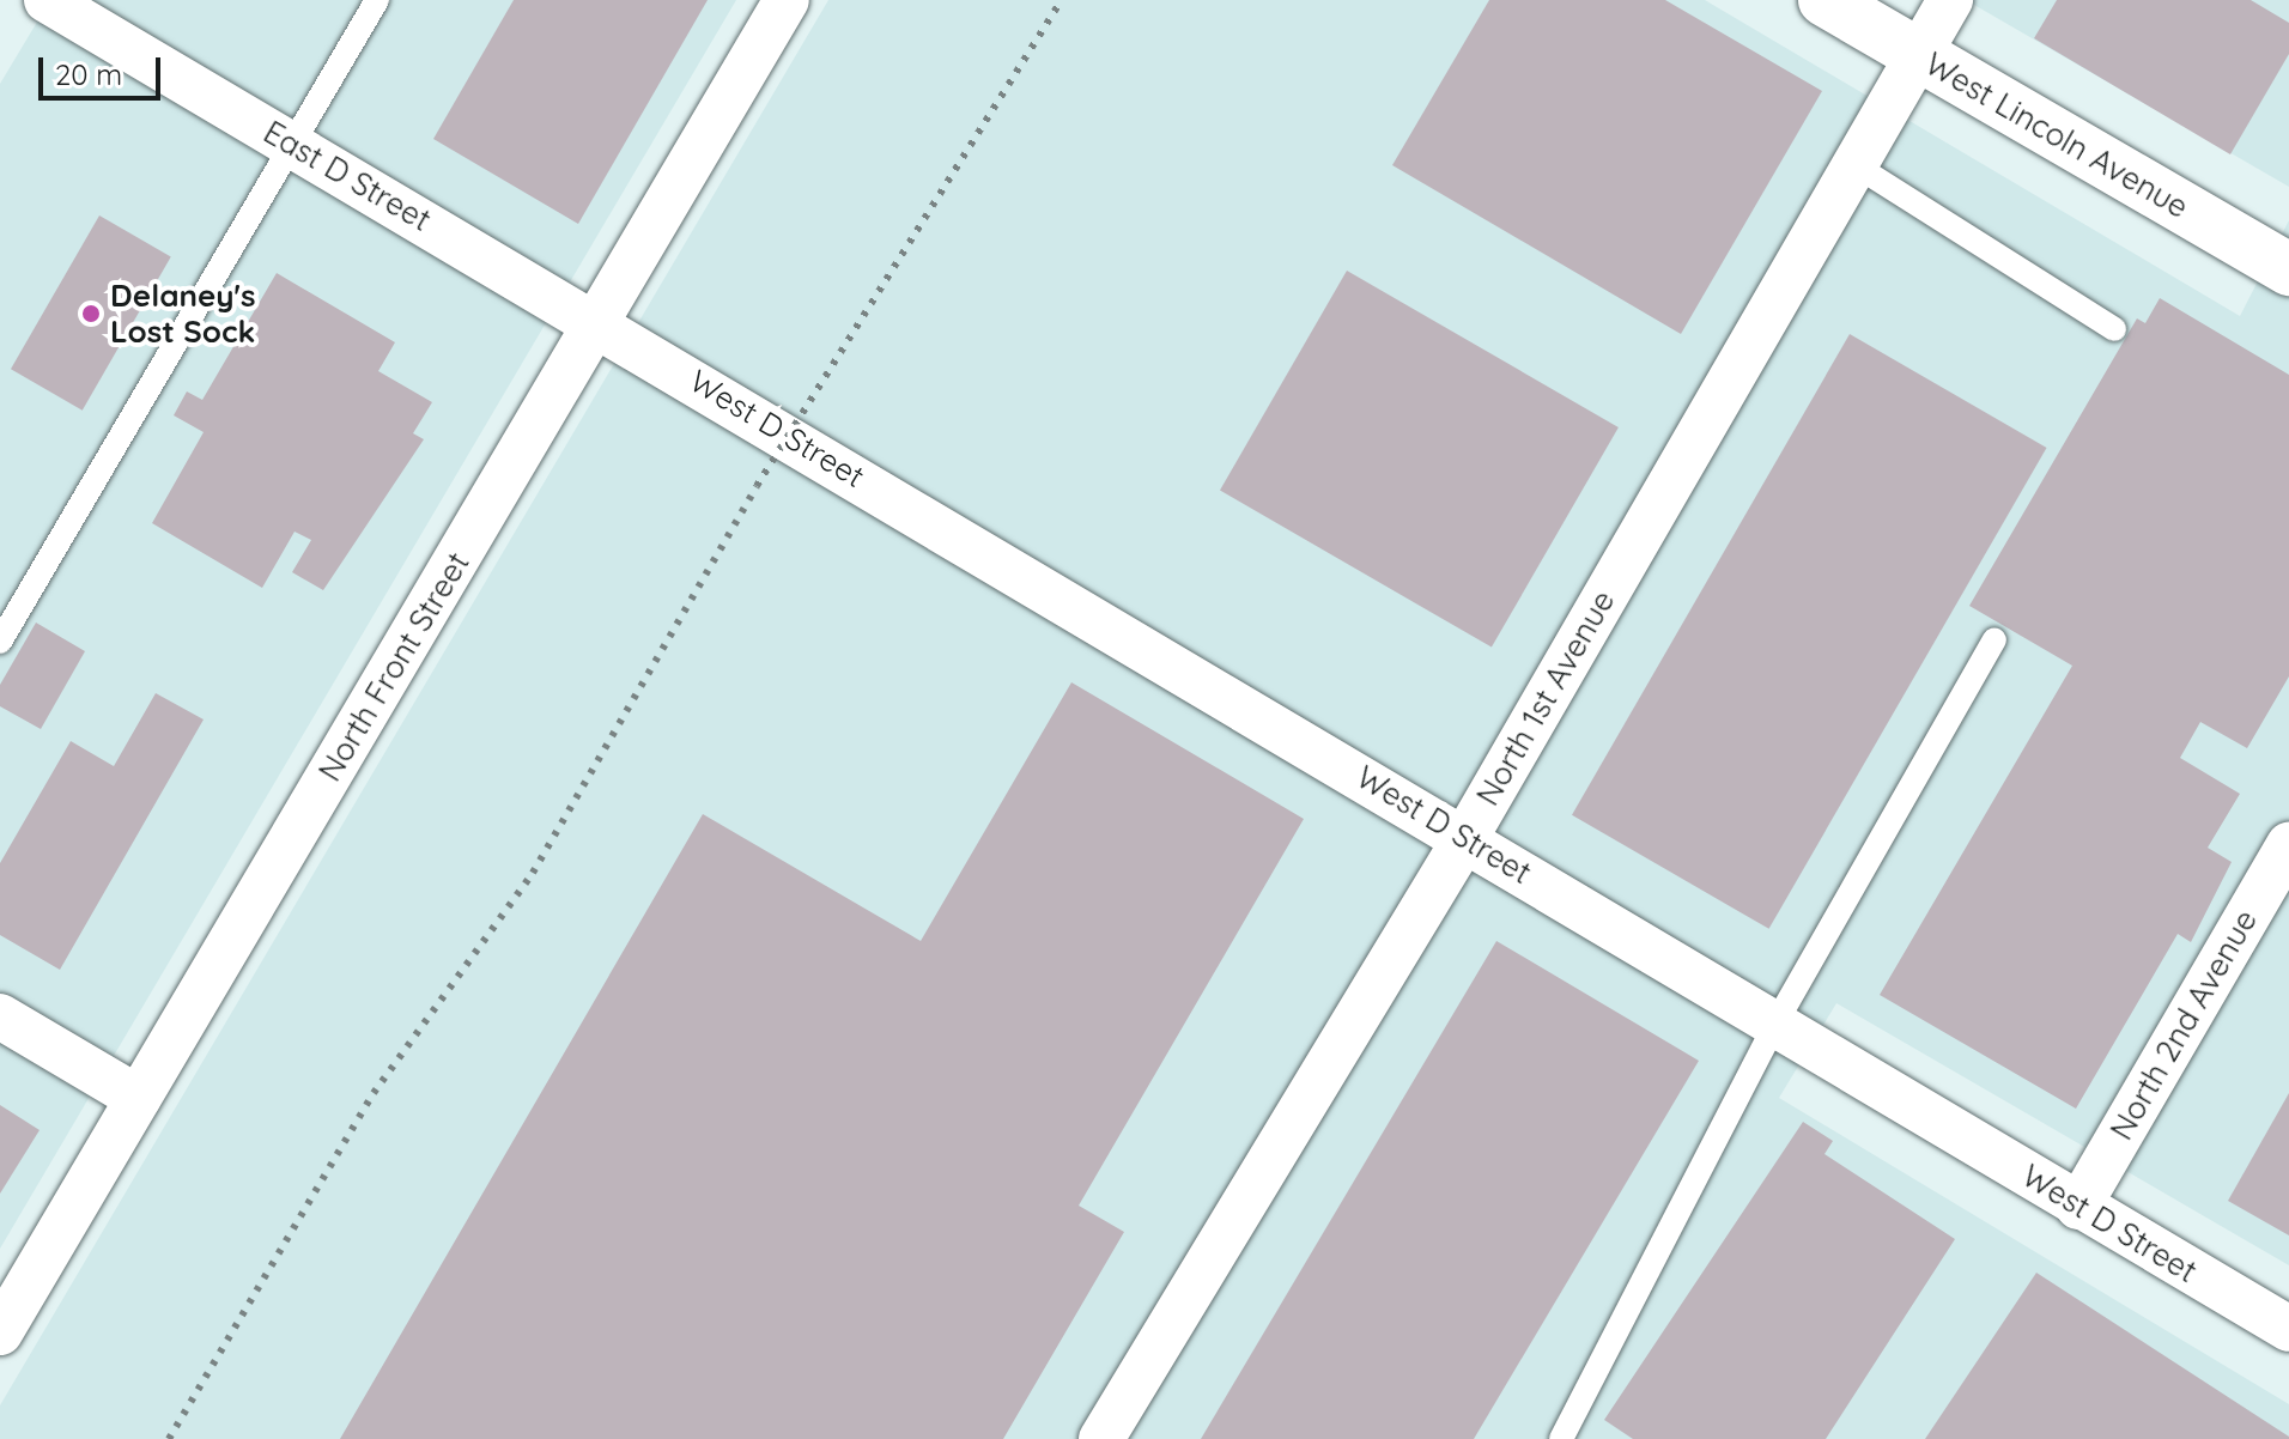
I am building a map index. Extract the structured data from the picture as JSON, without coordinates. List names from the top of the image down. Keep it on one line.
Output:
{"streets":{"street":["West Lincoln Avenue","East D Street","West D Street","North Front Street","North 1st Avenue","North 2nd Avenue"]},"crossings":[["West Lincoln Avenue","North 1st Avenue"],["East D Street","West D Street"],["East D Street","North Front Street"],["West D Street","North Front Street"],["West D Street","North 1st Avenue"],["West D Street","North 2nd Avenue"]],"places":["Delaney's Lost Sock"],"scale_bar":"20 m"}
